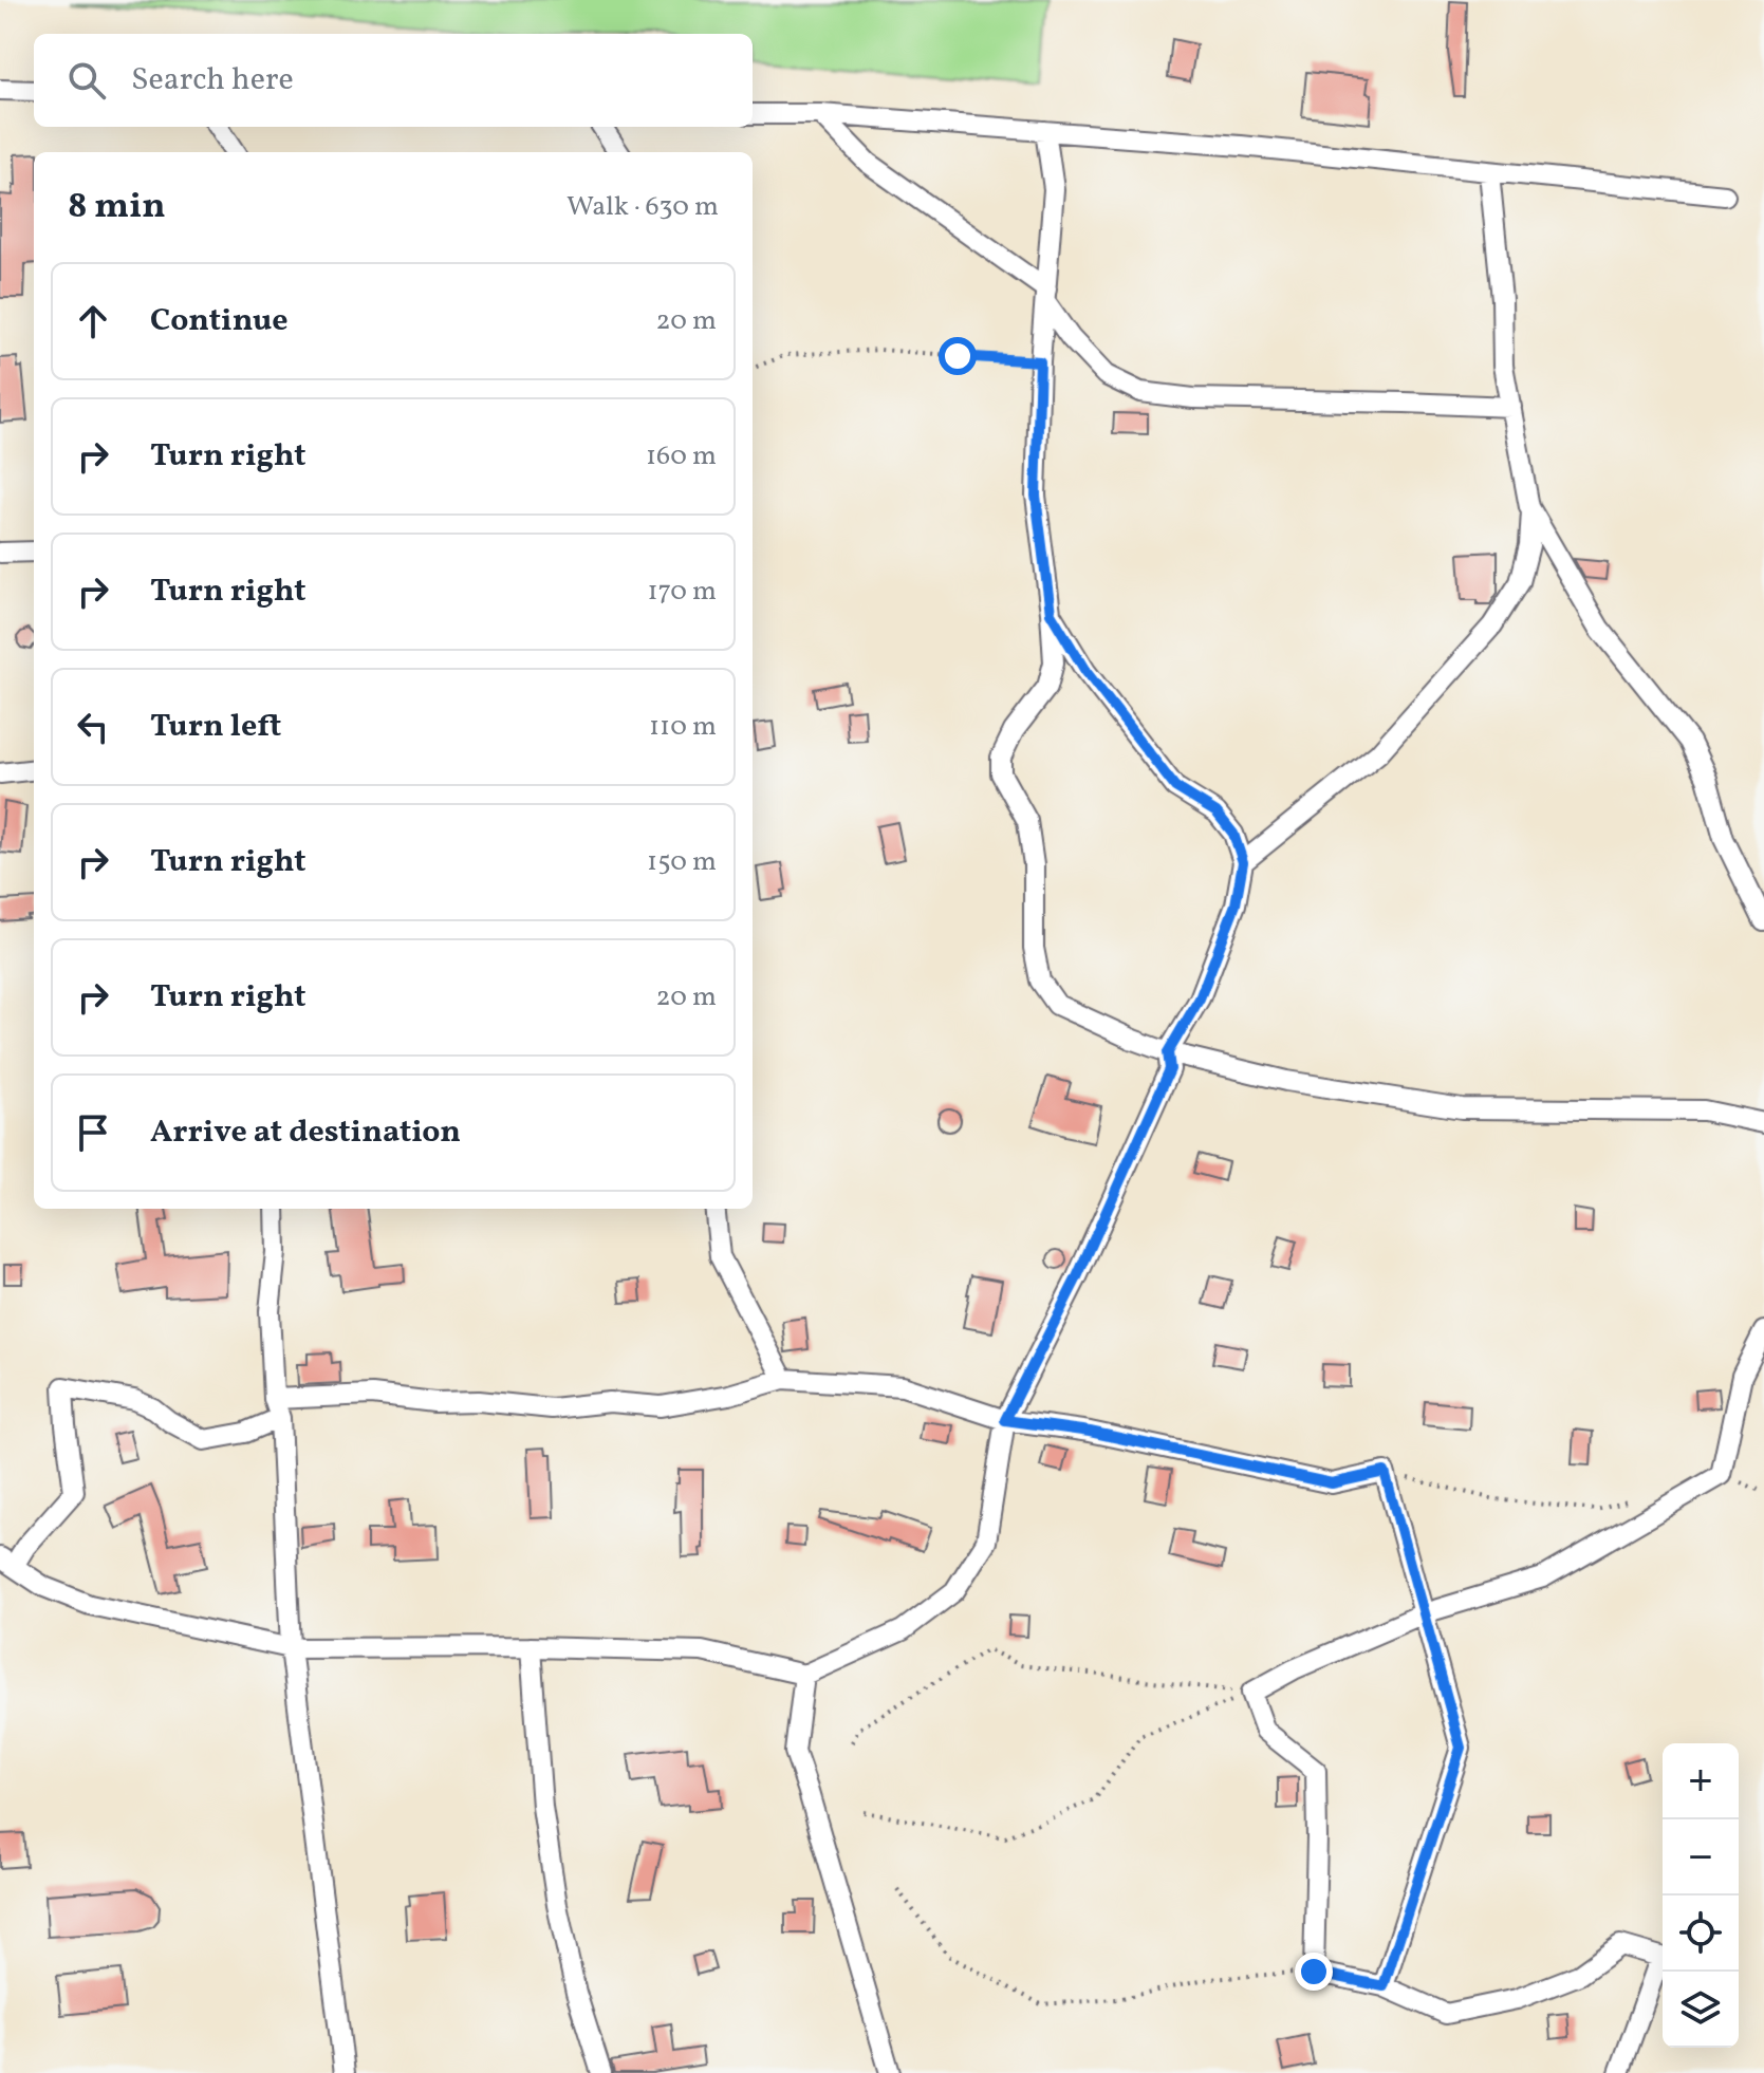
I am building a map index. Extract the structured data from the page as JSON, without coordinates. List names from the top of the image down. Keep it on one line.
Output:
{"page":{"search":"Search here","heading":["8 min","Walk · 630 m"],"list":[["Continue","20 m"],["Turn right","160 m"],["Turn right","170 m"],["Turn left","110 m"],["Turn right","150 m"],["Turn right","20 m"],"Arrive at destination"],"map_buttons":["+","−"]}}
